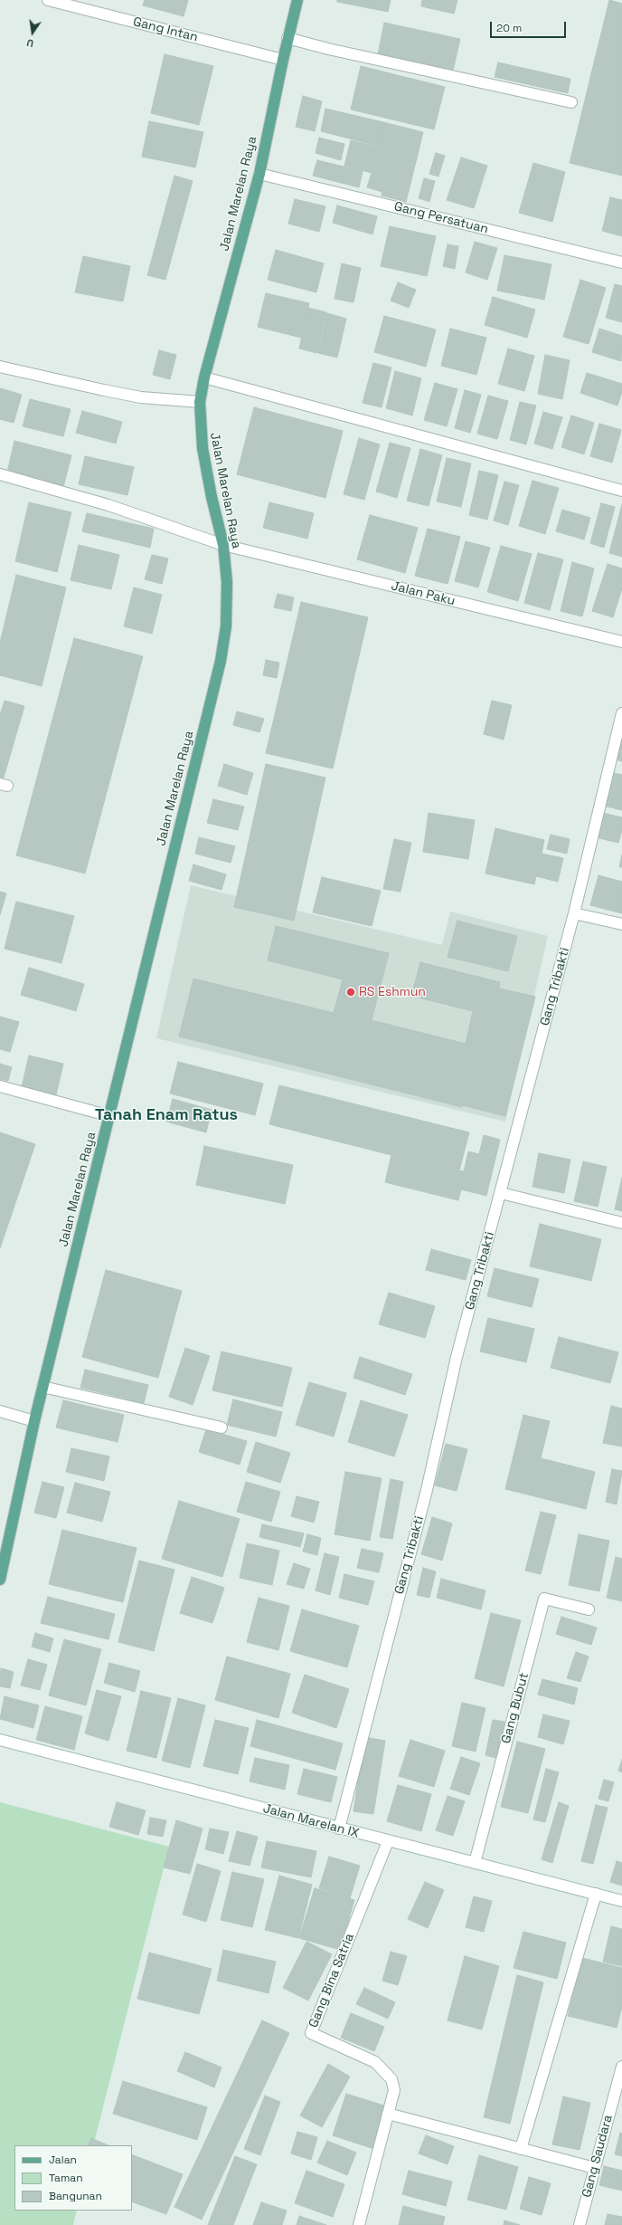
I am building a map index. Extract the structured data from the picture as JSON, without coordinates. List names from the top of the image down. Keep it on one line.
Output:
{"streets":{"main road":["Jalan Marelan Raya"],"street":["Gang Intan","Gang Persatuan","Jalan Paku","Gang Tribakti","Gang Bubut","Jalan Marelan IX","Gang Bina Satria","Gang Saudara"]},"crossings":[["Gang Intan","Jalan Marelan Raya"],["Jalan Marelan Raya","Gang Persatuan"],["Jalan Marelan Raya","Jalan Paku"],["Gang Tribakti","Jalan Marelan IX"],["Gang Bubut","Jalan Marelan IX"],["Jalan Marelan IX","Gang Bina Satria"]],"districts":["Tanah Enam Ratus"],"places":["RS Eshmun"],"legend":["Jalan","Taman","Bangunan"],"scale_bar":"20 m","north":"bottom"}
